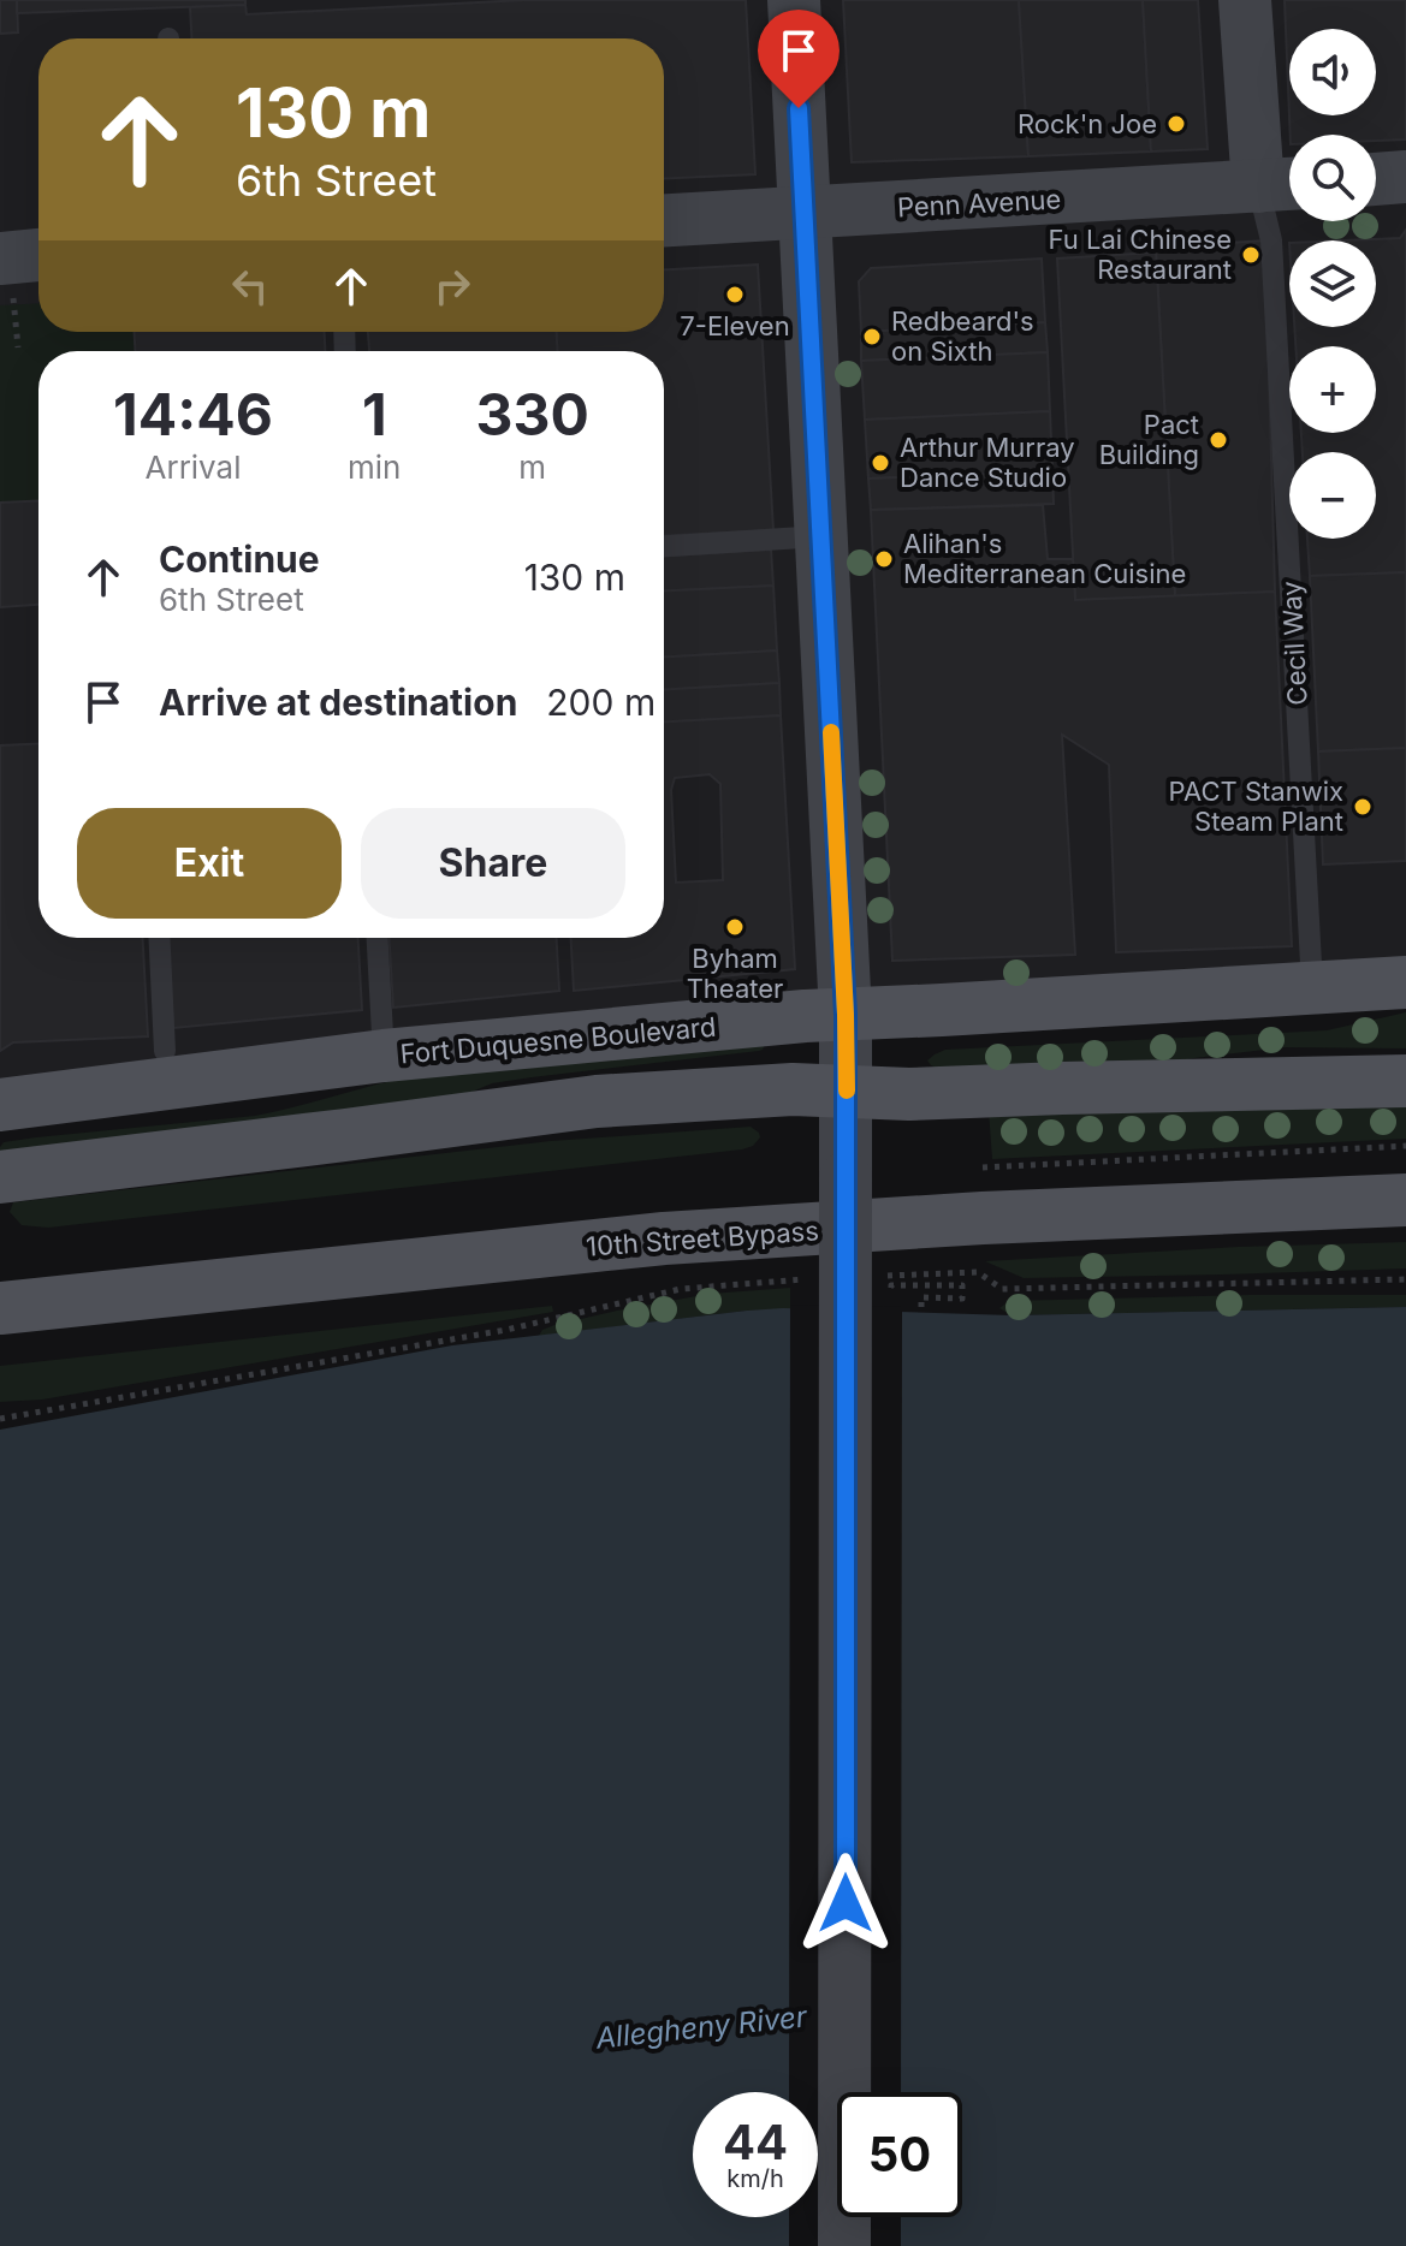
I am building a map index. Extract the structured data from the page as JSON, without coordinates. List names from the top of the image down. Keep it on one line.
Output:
{"streets":{"main road":["Penn Avenue","Fort Duquesne Boulevard","10th Street Bypass"],"lane":["Cecil Way"]},"crossings":[["Penn Avenue","Cecil Way"],["Cecil Way","Fort Duquesne Boulevard"]],"water":["Allegheny River"],"places":["Rock'n Joe","Fu Lai Chinese Restaurant","7-Eleven","Redbeard's on Sixth","Pact Building","Arthur Murray Dance Studio","Alihan's Mediterranean Cuisine","PACT Stanwix Steam Plant","Byham Theater"],"page":{"map_buttons":["+","−"],"turn":["130 m","6th Street"],"eta":["14:46","Arrival","1","min","330","m"],"list":[{"name":"Continue","note":"6th Street","value":"130 m"},{"name":"Arrive at destination","value":"200 m"}],"buttons":["Exit","Share"],"speed":"44 km/h","limit":"50"}}
